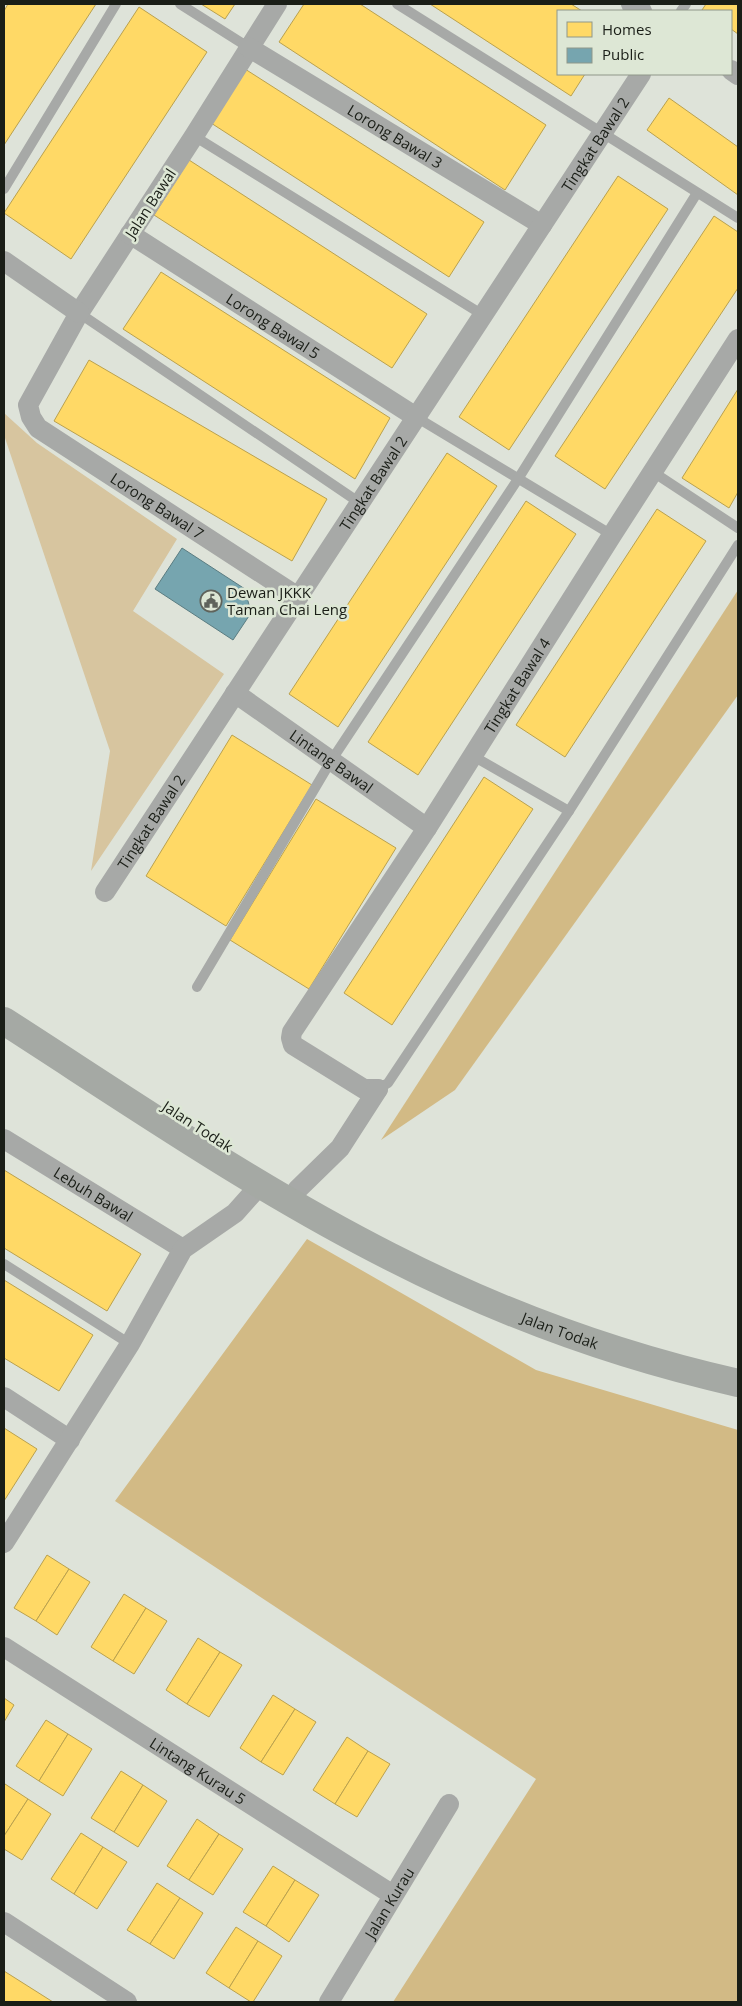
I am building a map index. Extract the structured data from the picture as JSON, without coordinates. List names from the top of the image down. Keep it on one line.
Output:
{"streets":{"main road":["Jalan Todak"],"street":["Lorong Bawal 3","Tingkat Bawal 2","Jalan Bawal","Lorong Bawal 5","Lorong Bawal 7","Tingkat Bawal 4","Lintang Bawal","Lebuh Bawal","Lintang Kurau 5","Jalan Kurau"]},"crossings":[["Lorong Bawal 3","Tingkat Bawal 2"],["Lorong Bawal 3","Jalan Bawal"],["Tingkat Bawal 2","Lorong Bawal 5"],["Tingkat Bawal 2","Lorong Bawal 7"],["Tingkat Bawal 2","Lintang Bawal"],["Jalan Bawal","Lorong Bawal 5"],["Jalan Bawal","Lorong Bawal 7"],["Tingkat Bawal 4","Lintang Bawal"],["Lintang Kurau 5","Jalan Kurau"]],"places":{"public building":["Dewan JKKK Taman Chai Leng"]},"legend":["Homes","Public"]}
